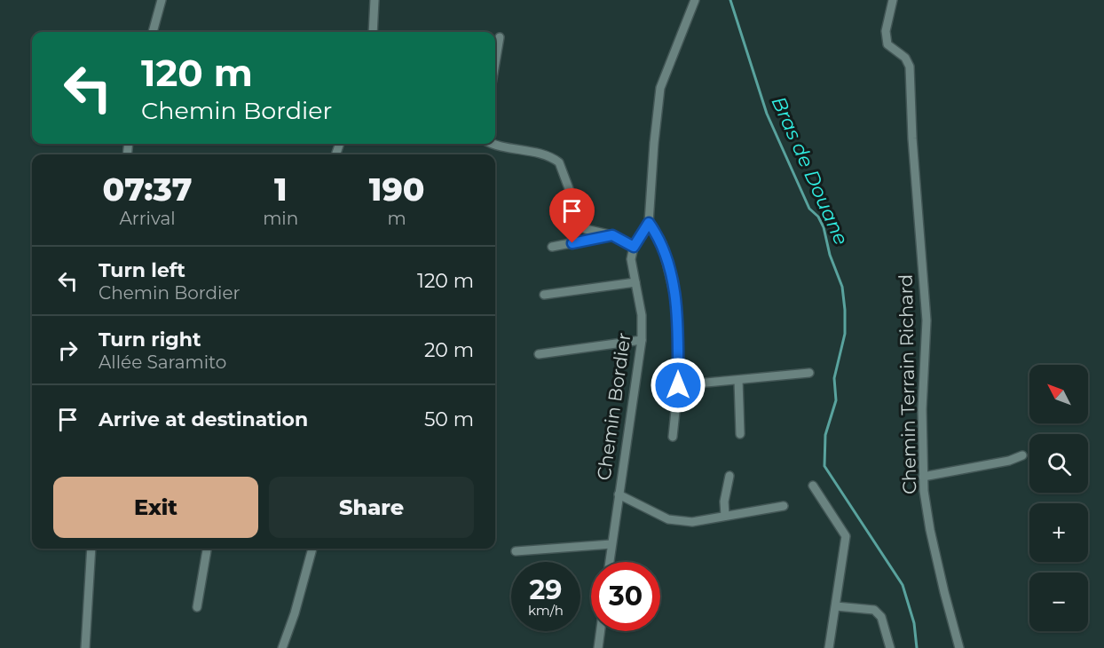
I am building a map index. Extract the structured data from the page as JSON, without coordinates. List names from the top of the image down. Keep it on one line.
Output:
{"streets":{"street":["Chemin Terrain Richard","Chemin Bordier"]},"water":["Bras de Douane"],"north":"top left","page":{"turn":["120 m","Chemin Bordier"],"eta":["07:37","Arrival","1","min","190","m"],"list":[{"name":"Turn left","note":"Chemin Bordier","value":"120 m"},{"name":"Turn right","note":"Allée Saramito","value":"20 m"},{"name":"Arrive at destination","value":"50 m"}],"map_buttons":["+","−"],"buttons":["Exit","Share"],"speed":"29 km/h","limit":"30"}}
